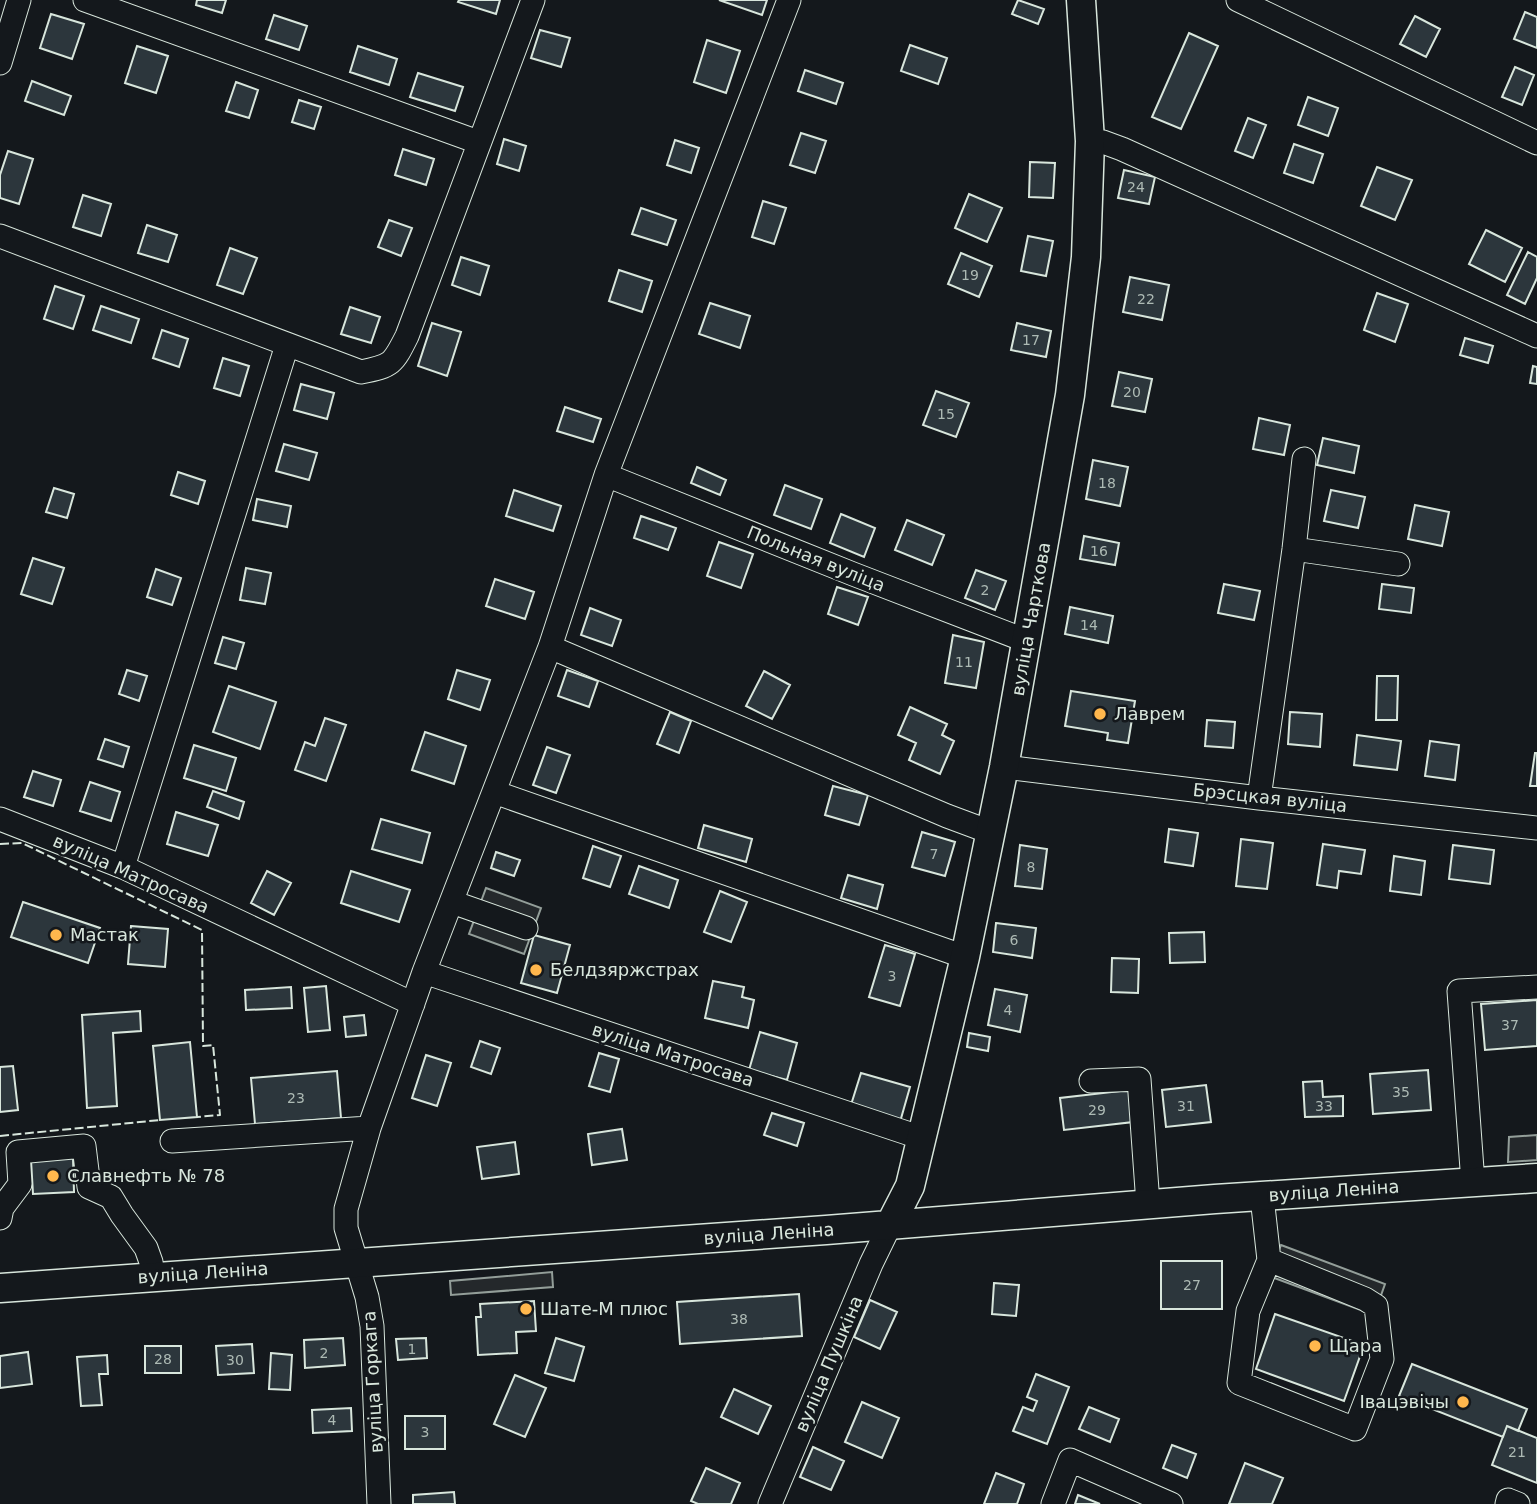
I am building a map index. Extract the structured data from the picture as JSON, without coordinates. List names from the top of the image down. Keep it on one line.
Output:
{"streets":{"main road":["вуліца Чарткова","вуліца Леніна"],"street":["Польная вуліца","Брэсцкая вуліца","вуліца Матросава","вуліца Пушкіна","вуліца Горкага"]},"crossings":[["Польная вуліца","вуліца Чарткова"],["Польная вуліца","вуліца Горкага"],["вуліца Чарткова","Брэсцкая вуліца"],["вуліца Чарткова","вуліца Матросава"],["вуліца Чарткова","вуліца Леніна"],["вуліца Чарткова","вуліца Пушкіна"],["вуліца Матросава","вуліца Горкага"],["вуліца Леніна","вуліца Пушкіна"],["вуліца Леніна","вуліца Горкага"]],"places":["Лаврем","Мастак","Белдзяржстрах","Славнефть № 78","Шате-М плюс","Щара","Івацэвічы"],"house_numbers":["24","19","22","17","20","15","18","16","2","14","11","7","8","6","3","4","37","35","23","31","33","29","27","38","1","2","28","30","4","3","21"]}
